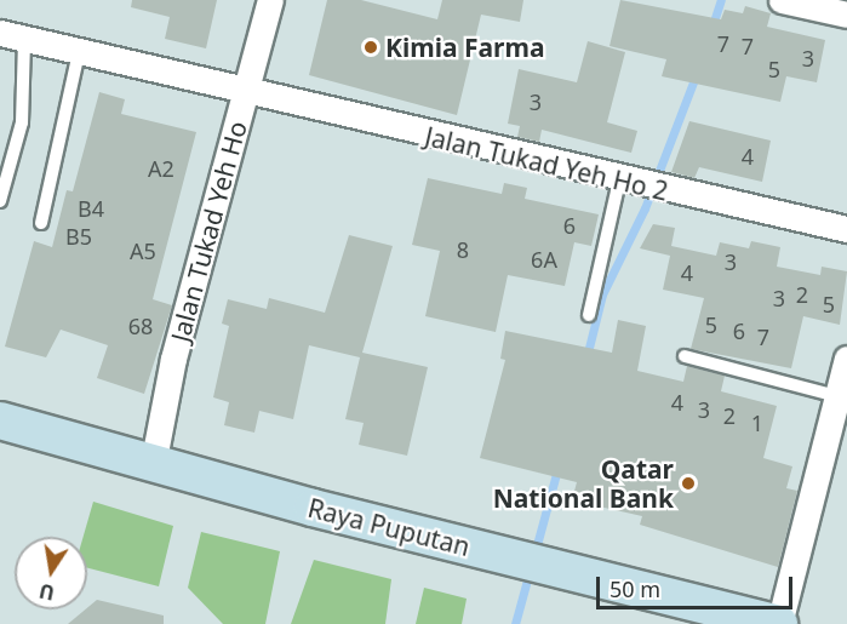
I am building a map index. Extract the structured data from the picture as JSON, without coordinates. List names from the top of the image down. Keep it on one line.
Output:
{"streets":{"main road":["Raya Puputan"],"street":["Jalan Tukad Yeh Ho 2","Jalan Tukad Yeh Ho"]},"crossings":[["Jalan Tukad Yeh Ho 2","Jalan Tukad Yeh Ho"],["Jalan Tukad Yeh Ho","Raya Puputan"]],"places":["Kimia Farma","Qatar National Bank"],"house_numbers":["7","7","3","5","3","4","A2","B4","6","B5","8","A5","6A","3","4","2","3","5","5","68","6","7","4","3","2","1"],"scale_bar":"50 m","north":"bottom"}
